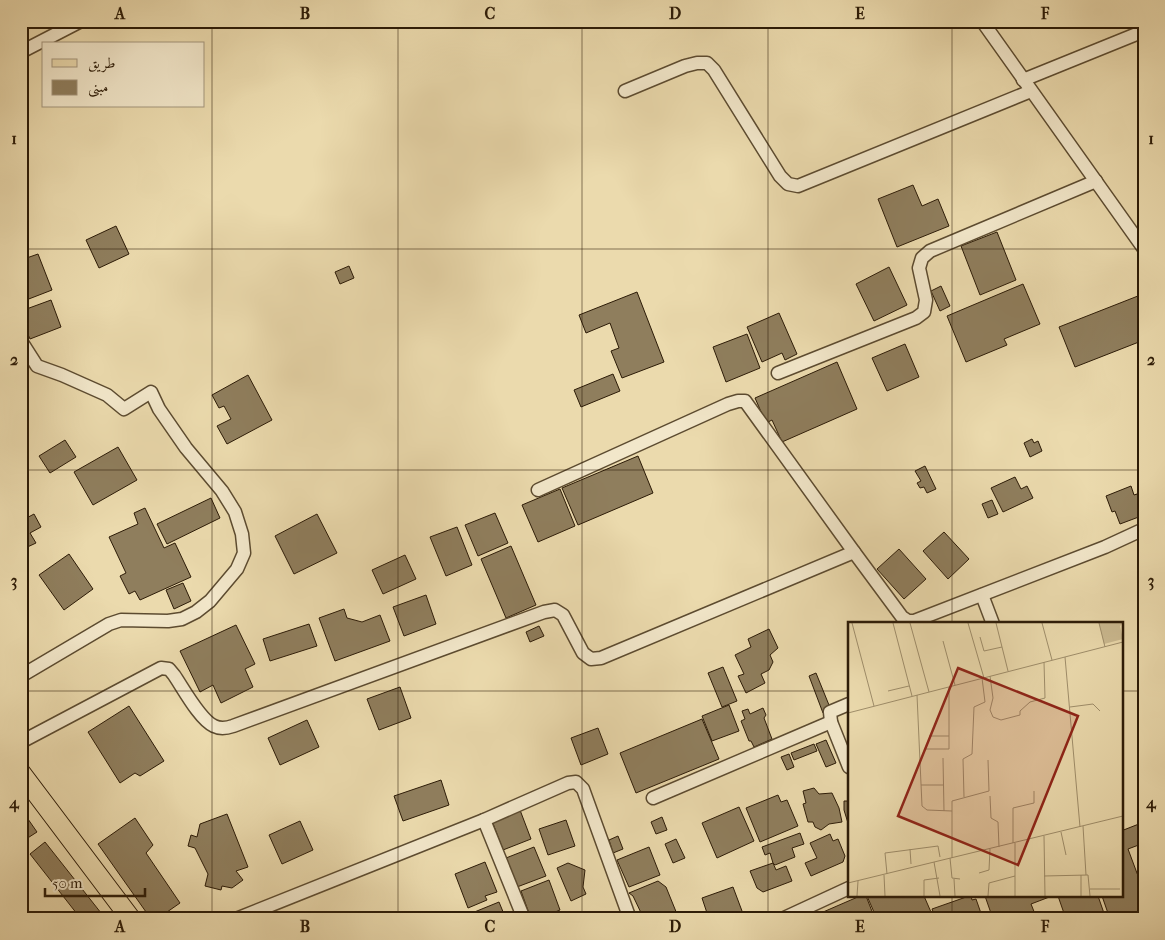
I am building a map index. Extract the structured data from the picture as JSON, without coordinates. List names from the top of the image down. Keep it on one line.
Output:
{"legend":["طريق","مبنى"],"scale_bar":"50 m","grid":{"columns":["A","B","C","D","E","F"],"rows":["1","2","3","4"]}}
